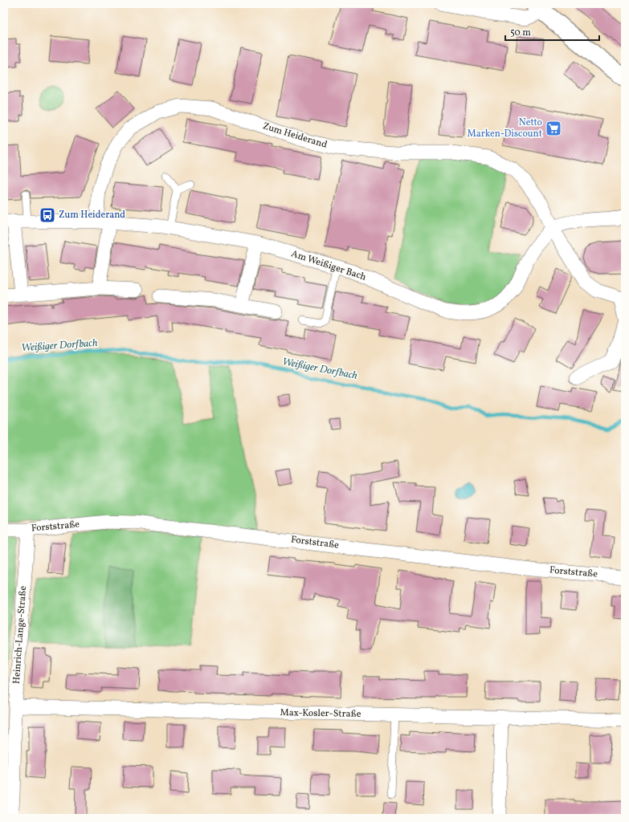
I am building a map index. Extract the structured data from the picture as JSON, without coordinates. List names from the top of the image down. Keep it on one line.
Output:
{"streets":{"street":["Zum Heiderand","Am Weißiger Bach","Forststraße","Heinrich-Lange-Straße","Max-Kosler-Straße"]},"crossings":[["Zum Heiderand","Am Weißiger Bach"],["Forststraße","Heinrich-Lange-Straße"],["Heinrich-Lange-Straße","Max-Kosler-Straße"]],"water":["Weißiger Dorfbach"],"places":{"supermarket":["Netto Marken-Discount"],"bus stop":["Zum Heiderand"]},"scale_bar":"50 m"}
